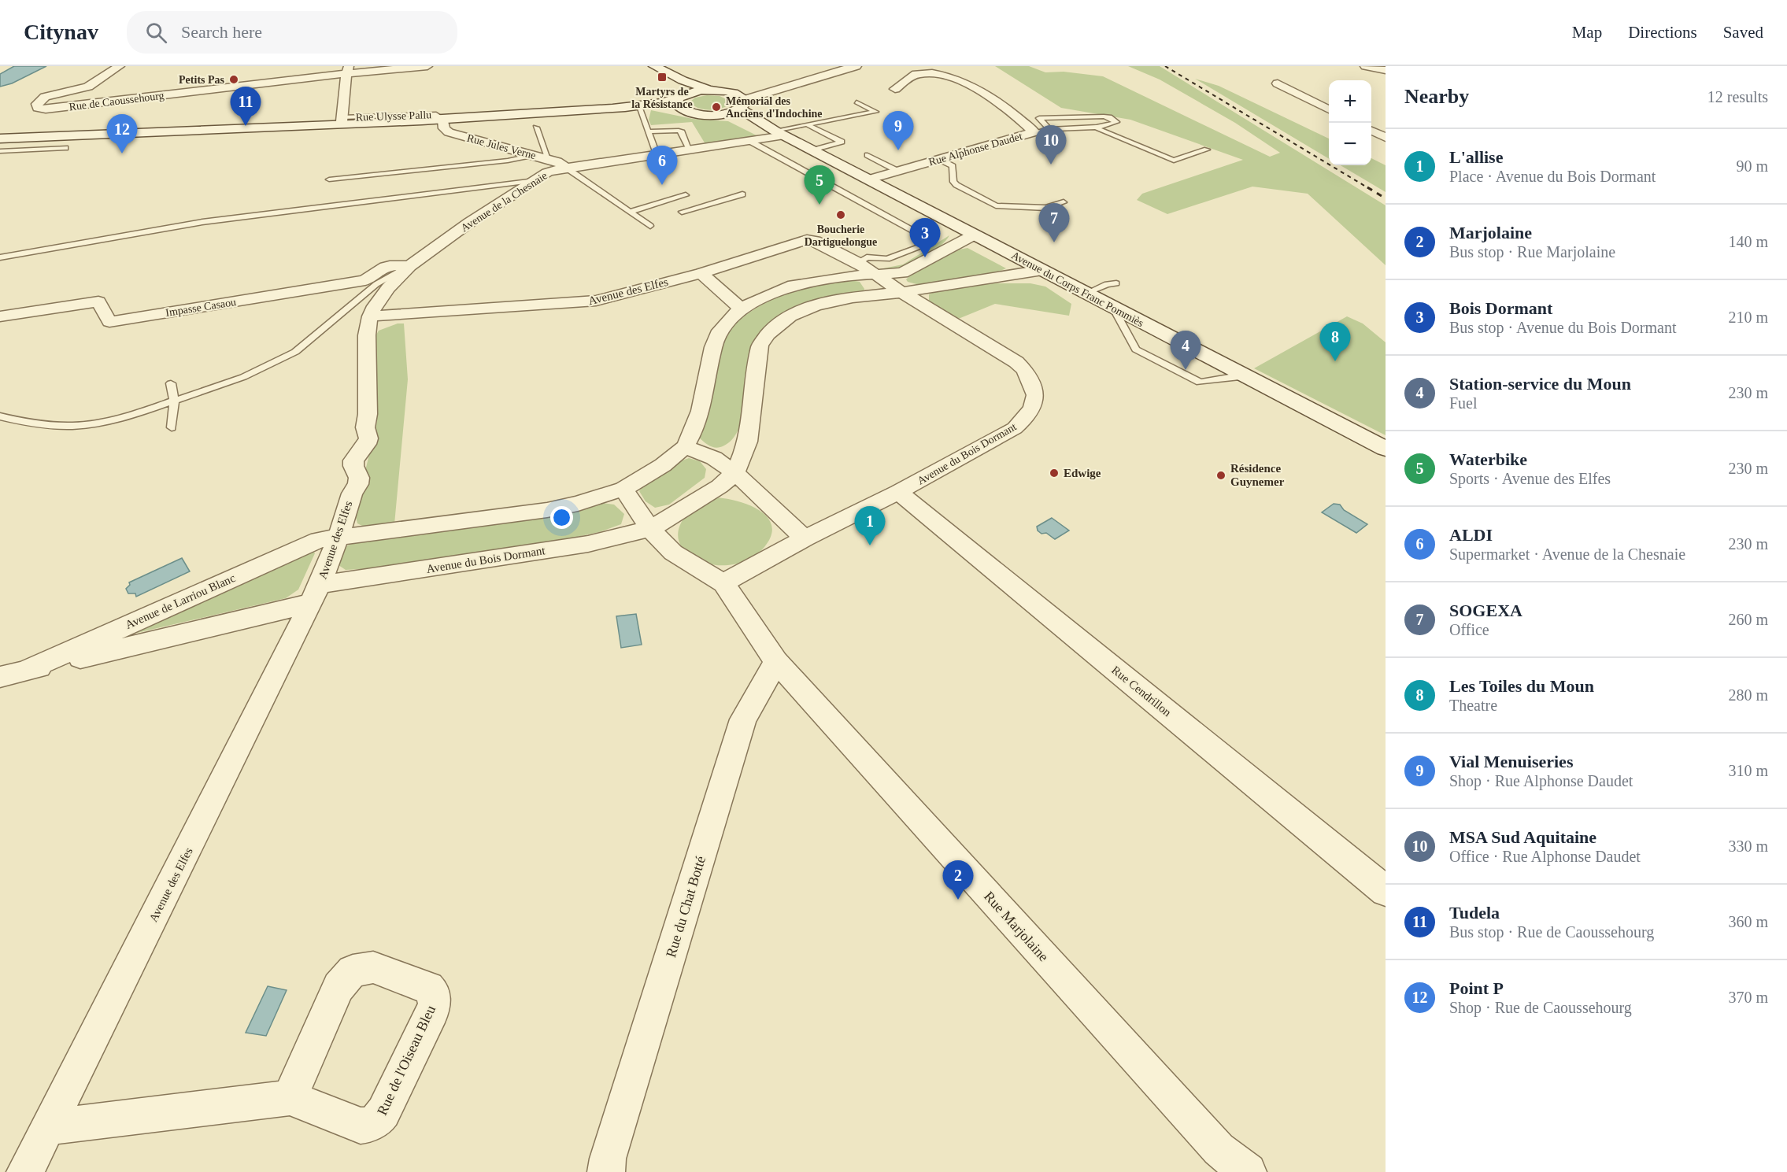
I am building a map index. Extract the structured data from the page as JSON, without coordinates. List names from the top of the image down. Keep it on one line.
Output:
{"streets":{"main road":["Avenue du Corps Franc Pommiès"],"street":["Rue de Caoussehourg","Rue Ulysse Pallu","Rue Jules Verne","Rue Alphonse Daudet","Avenue de la Chesnaie","Avenue des Elfes","Impasse Casaou","Avenue du Bois Dormant","Avenue de Larriou Blanc","Rue Cendrillon","Rue du Chat Botté","Rue Marjolaine","Rue de l'Oiseau Bleu"]},"crossings":[["Rue de Caoussehourg","Rue Ulysse Pallu"],["Rue Ulysse Pallu","Rue Jules Verne"],["Rue Jules Verne","Avenue de la Chesnaie"],["Rue Alphonse Daudet","Avenue du Corps Franc Pommiès"],["Avenue de la Chesnaie","Avenue du Corps Franc Pommiès"],["Avenue de la Chesnaie","Avenue des Elfes"],["Avenue de la Chesnaie","Impasse Casaou"],["Avenue du Corps Franc Pommiès","Avenue du Bois Dormant"],["Avenue des Elfes","Avenue du Bois Dormant"],["Avenue des Elfes","Avenue de Larriou Blanc"],["Avenue des Elfes","Rue de l'Oiseau Bleu"],["Avenue du Bois Dormant","Avenue de Larriou Blanc"],["Avenue du Bois Dormant","Rue Cendrillon"],["Avenue du Bois Dormant","Rue Marjolaine"],["Rue du Chat Botté","Rue Marjolaine"]],"places":{"transit":["Martyrs de la Résistance"],"other":["Petits Pas","Mémorial des Anciens d'Indochine","Boucherie Dartiguelongue","Edwige","Résidence Guynemer"]},"page":{"header":"Citynav","search":"Search here","nav":["Map","Directions","Saved"],"heading":["Nearby","12 results"],"map_buttons":["+","−"],"pins":["11","9","12","10","6","5","7","3","8","4","1","2"],"list":[{"mark":"1","name":"L'allise","note":"Place · Avenue du Bois Dormant","value":"90 m"},{"mark":"2","name":"Marjolaine","note":"Bus stop · Rue Marjolaine","value":"140 m"},{"mark":"3","name":"Bois Dormant","note":"Bus stop · Avenue du Bois Dormant","value":"210 m"},{"mark":"4","name":"Station-service du Moun","note":"Fuel","value":"230 m"},{"mark":"5","name":"Waterbike","note":"Sports · Avenue des Elfes","value":"230 m"},{"mark":"6","name":"ALDI","note":"Supermarket · Avenue de la Chesnaie","value":"230 m"},{"mark":"7","name":"SOGEXA","note":"Office","value":"260 m"},{"mark":"8","name":"Les Toiles du Moun","note":"Theatre","value":"280 m"},{"mark":"9","name":"Vial Menuiseries","note":"Shop · Rue Alphonse Daudet","value":"310 m"},{"mark":"10","name":"MSA Sud Aquitaine","note":"Office · Rue Alphonse Daudet","value":"330 m"},{"mark":"11","name":"Tudela","note":"Bus stop · Rue de Caoussehourg","value":"360 m"},{"mark":"12","name":"Point P","note":"Shop · Rue de Caoussehourg","value":"370 m"}]}}
